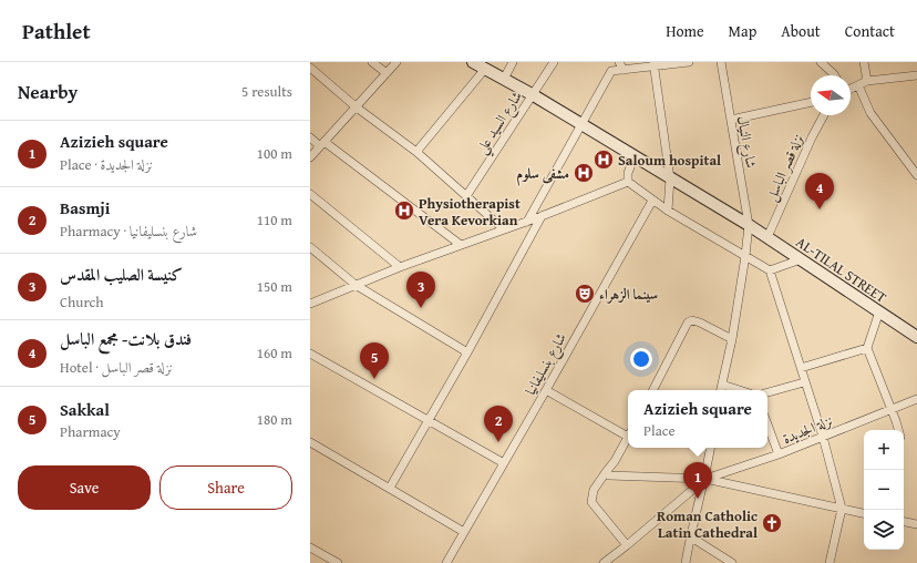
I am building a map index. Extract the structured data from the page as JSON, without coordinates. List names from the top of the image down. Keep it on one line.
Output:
{"streets":{"main road":["AL-TILAL STREET"],"street":["شارع السيد علي","شارع النيال","نزلة قصر الباسل","شارع بنسليفانيا","نزلة الجديدة"]},"crossings":[["شارع السيد علي","AL-TILAL STREET"],["شارع النيال","AL-TILAL STREET"],["نزلة قصر الباسل","AL-TILAL STREET"]],"places":{"hospital":["Saloum hospital","مشفى سلوم","Physiotherapist Vera Kevorkian"],"theatre":["سينما الزهراء"],"church":["Roman Catholic Latin Cathedral"]},"north":"left","page":{"header":"Pathlet","nav":["Home","Map","About","Contact"],"heading":["Nearby","5 results"],"list":[{"mark":"1","name":"Azizieh square","note":"Place · نزلة الجديدة","value":"100 m"},{"mark":"2","name":"Basmji","note":"Pharmacy · شارع بنسليفانيا","value":"110 m"},{"mark":"3","name":"كنيسة الصليب المقدس","note":"Church","value":"150 m"},{"mark":"4","name":"فندق بلانت- مجمع الباسل","note":"Hotel · نزلة قصر الباسل","value":"160 m"},{"mark":"5","name":"Sakkal","note":"Pharmacy","value":"180 m"}],"pins":["4","3","5","2","1"],"popup":["Azizieh square","Place"],"map_buttons":["+","−"],"buttons":["Save","Share"]}}
